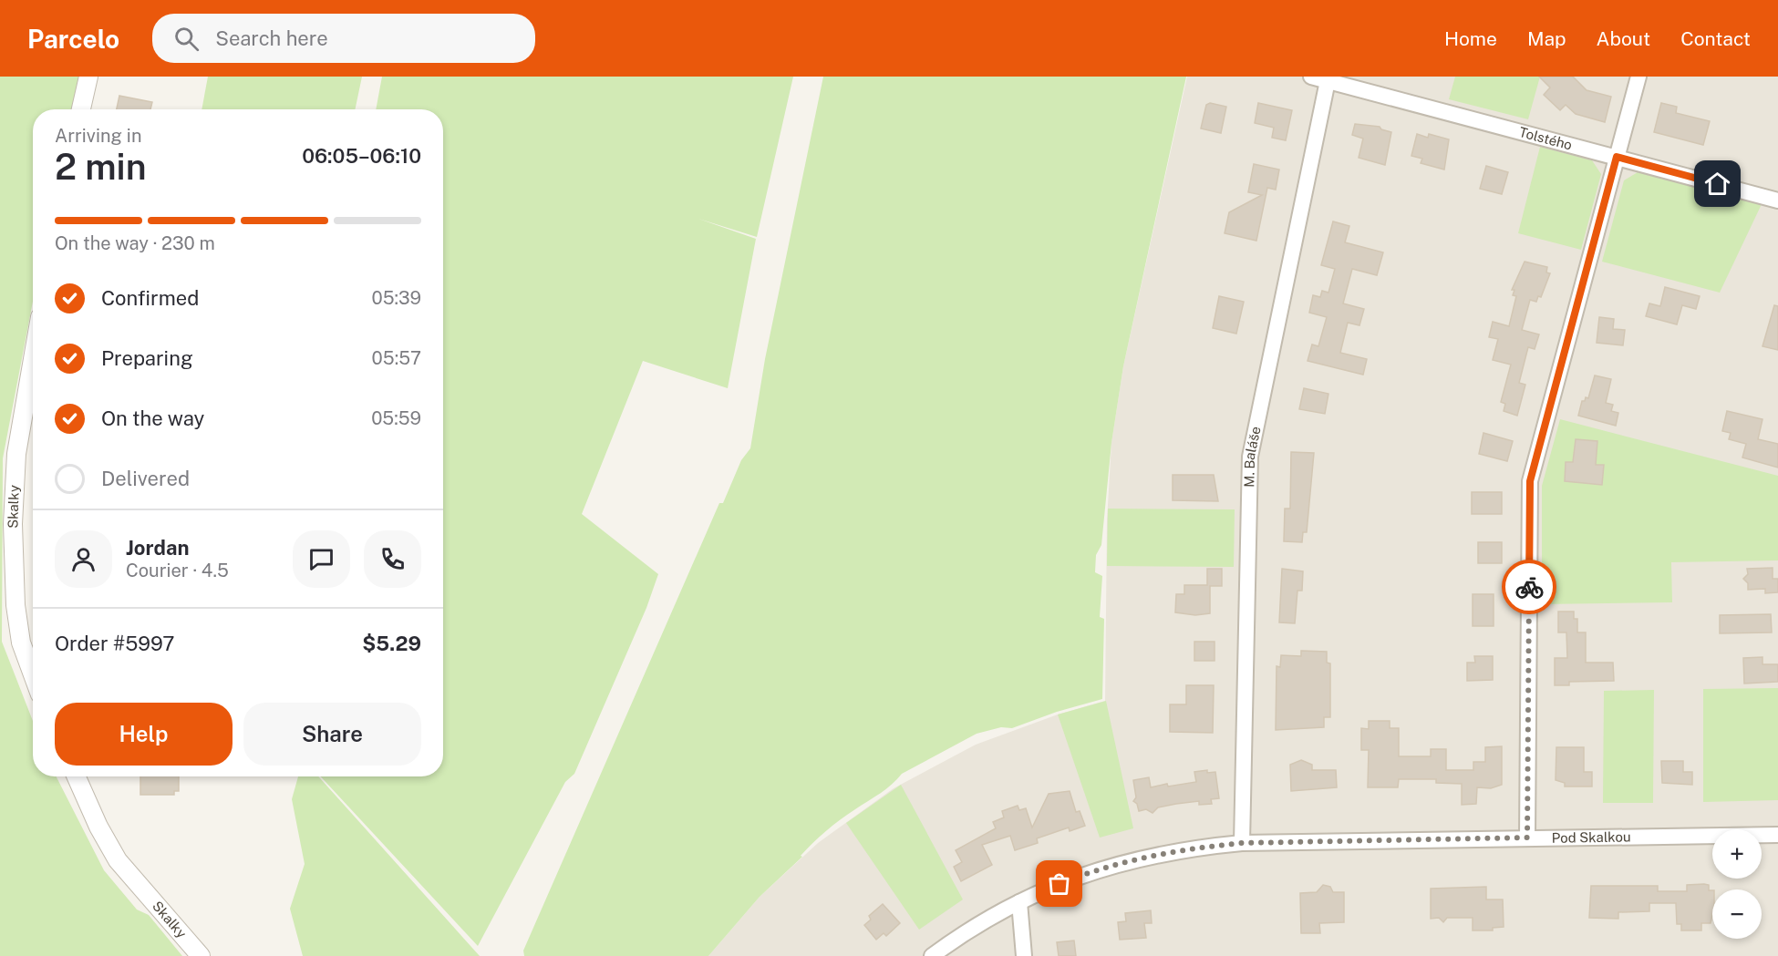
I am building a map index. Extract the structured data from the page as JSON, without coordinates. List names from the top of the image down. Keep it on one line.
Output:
{"streets":{"street":["Tolstého","M. Baláše","Skalky","Pod Skalkou"]},"crossings":[["Tolstého","M. Baláše"],["M. Baláše","Pod Skalkou"]],"page":{"header":"Parcelo","search":"Search here","nav":["Home","Map","About","Contact"],"heading":["2 min","Arriving in","06:05–06:10"],"panel":["Jordan","Courier · 4.5","Order #5997","$5.29"],"bar":"On the way · 230 m","list":[["Confirmed","05:39"],["Preparing","05:57"],["On the way","05:59"],"Delivered"],"buttons":["Help","Share"],"map_buttons":["+","−"]}}
